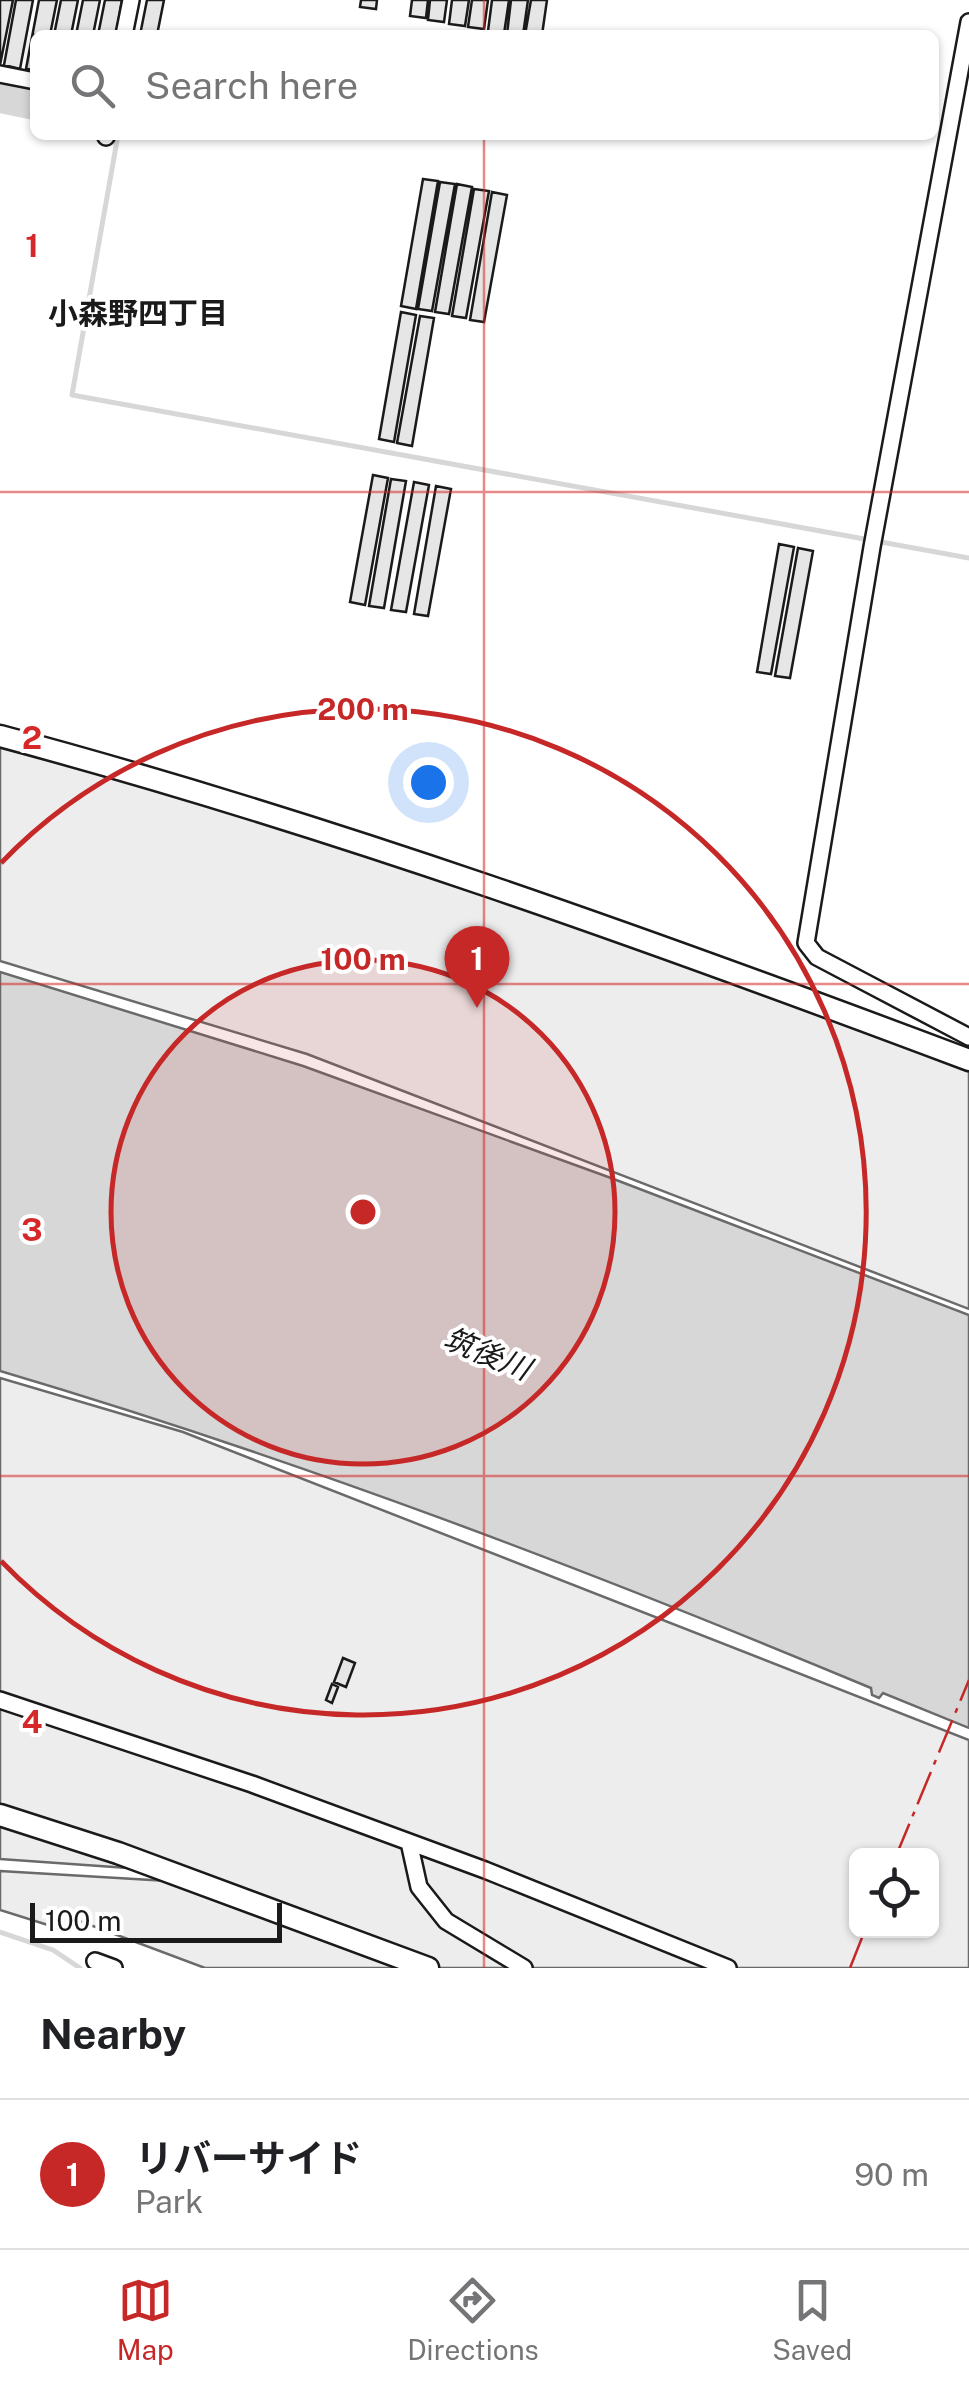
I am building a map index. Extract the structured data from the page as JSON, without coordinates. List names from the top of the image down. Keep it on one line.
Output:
{"districts":["小森野四丁目"],"water":["筑後川"],"scale_bar":"100 m","page":{"search":"Search here","pins":"1","scale":"100 m","heading":"Nearby","list":[{"mark":"1","name":"リバーサイド","note":"Park","value":"90 m"}],"nav":["Map","Directions","Saved"]},"grid":{"rows":["1","2","3","4"]},"rings":["200 m","100 m"]}
